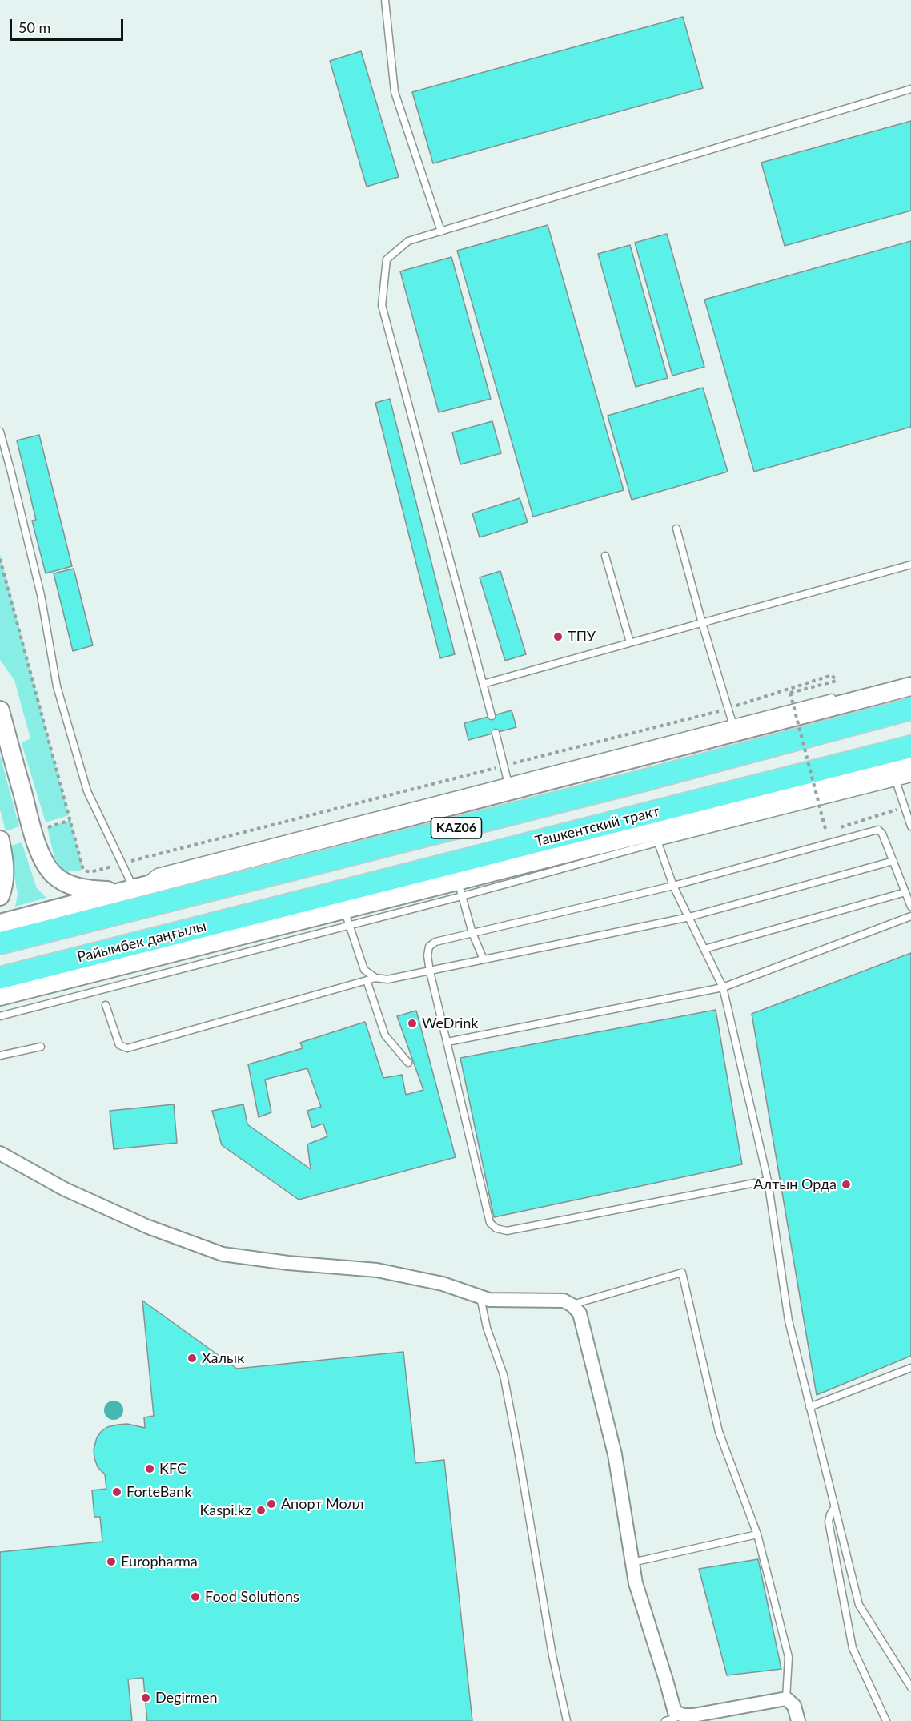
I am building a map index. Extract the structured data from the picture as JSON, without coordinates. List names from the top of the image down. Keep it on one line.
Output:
{"streets":{"highway":["Ташкентский тракт","KАZ06","Райымбек даңғылы"]},"crossings":[["Ташкентский тракт","Райымбек даңғылы"]],"places":["ТПУ","WeDrink","Алтын Орда","Халык","KFC","ForteBank","Апорт Молл","Kaspi.kz","Europharma","Food Solutions","Degirmen"],"scale_bar":"50 m"}
